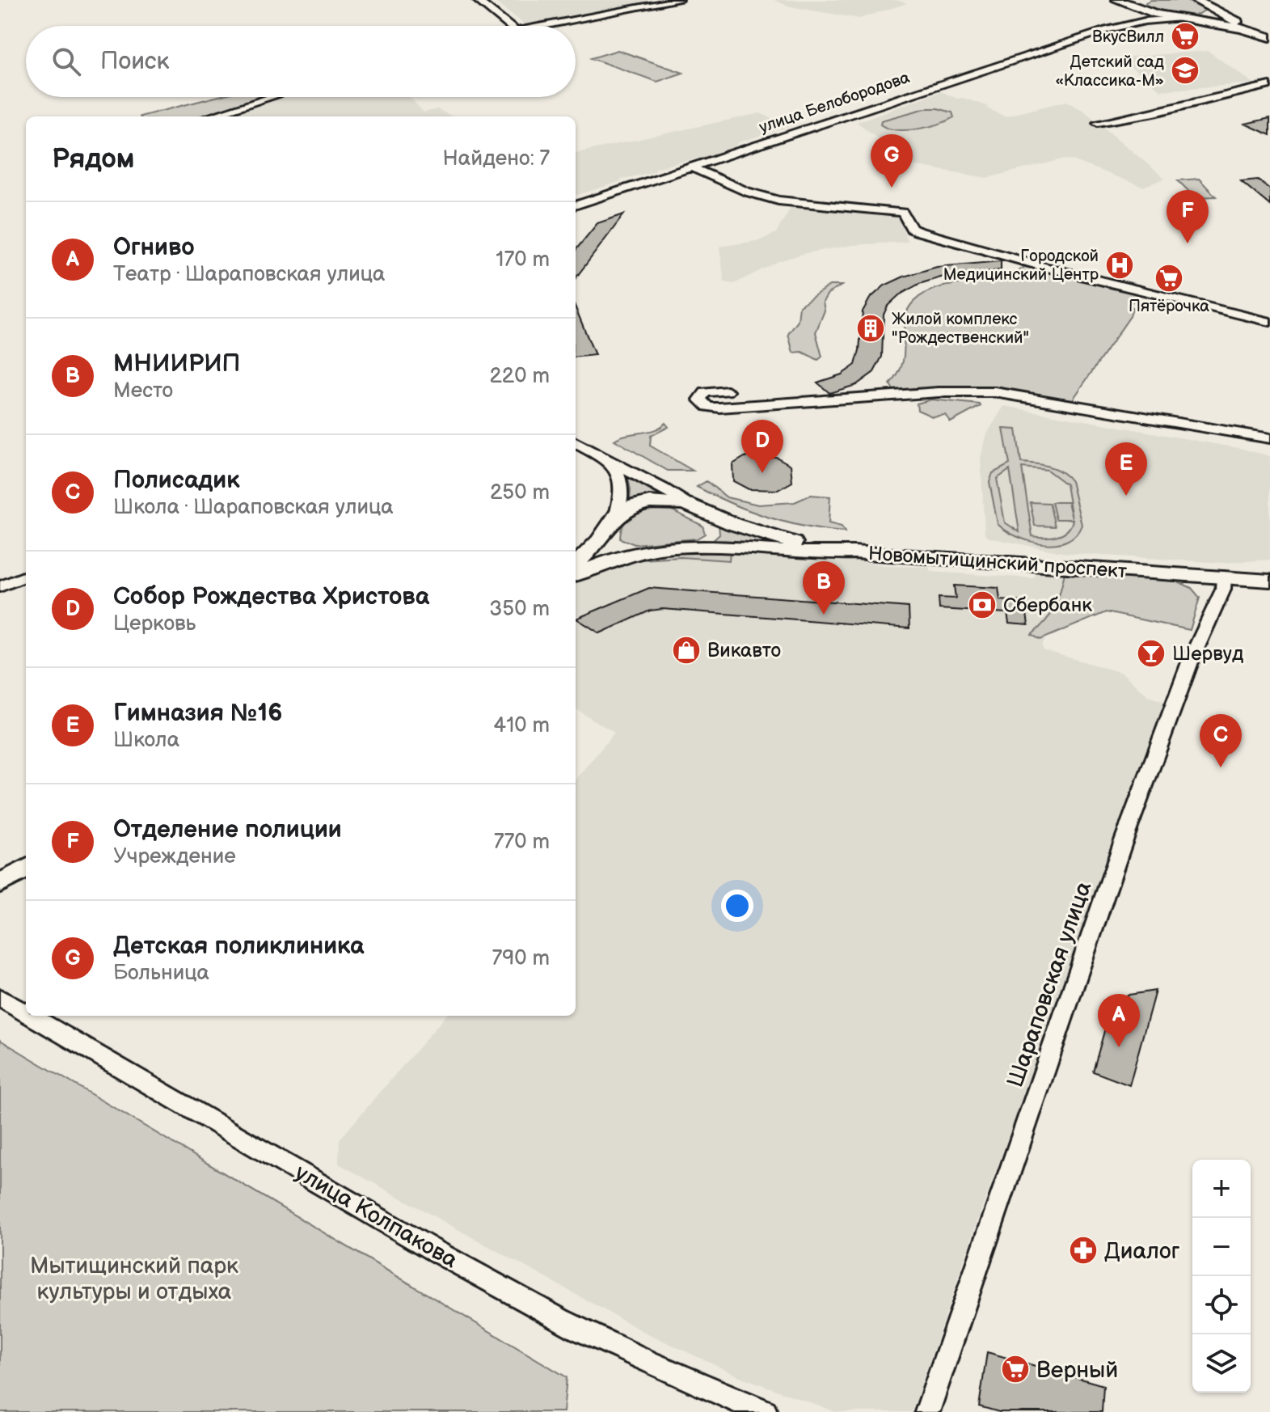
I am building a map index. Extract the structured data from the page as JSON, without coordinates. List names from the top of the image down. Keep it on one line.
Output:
{"streets":{"main road":["Новомытищинский проспект"],"street":["улица Белобородова","Шараповская улица","улица Колпакова"]},"crossings":[["Новомытищинский проспект","Шараповская улица"]],"parks":["Мытищинский парк культуры и отдыха"],"places":{"supermarket":["ВкусВилл","Пятёрочка","Верный"],"school or university":["Детский сад «Классика-М»"],"hospital":["Городской Медицинский Центр"],"building":["Жилой комплекс \"Рождественский\""],"bank":["Сбербанк"],"shop":["Викавто"],"bar":["Шервуд"],"pharmacy":["Диалог"]},"page":{"search":"Поиск","heading":["Рядом","Найдено: 7"],"pins":["G","F","D","E","B","C","A"],"list":[{"mark":"A","name":"Огниво","note":"Театр · Шараповская улица","value":"170 m"},{"mark":"B","name":"МНИИРИП","note":"Место","value":"220 m"},{"mark":"C","name":"Полисадик","note":"Школа · Шараповская улица","value":"250 m"},{"mark":"D","name":"Собор Рождества Христова","note":"Церковь","value":"350 m"},{"mark":"E","name":"Гимназия №16","note":"Школа","value":"410 m"},{"mark":"F","name":"Отделение полиции","note":"Учреждение","value":"770 m"},{"mark":"G","name":"Детская поликлиника","note":"Больница","value":"790 m"}],"map_buttons":["+","−"]}}
